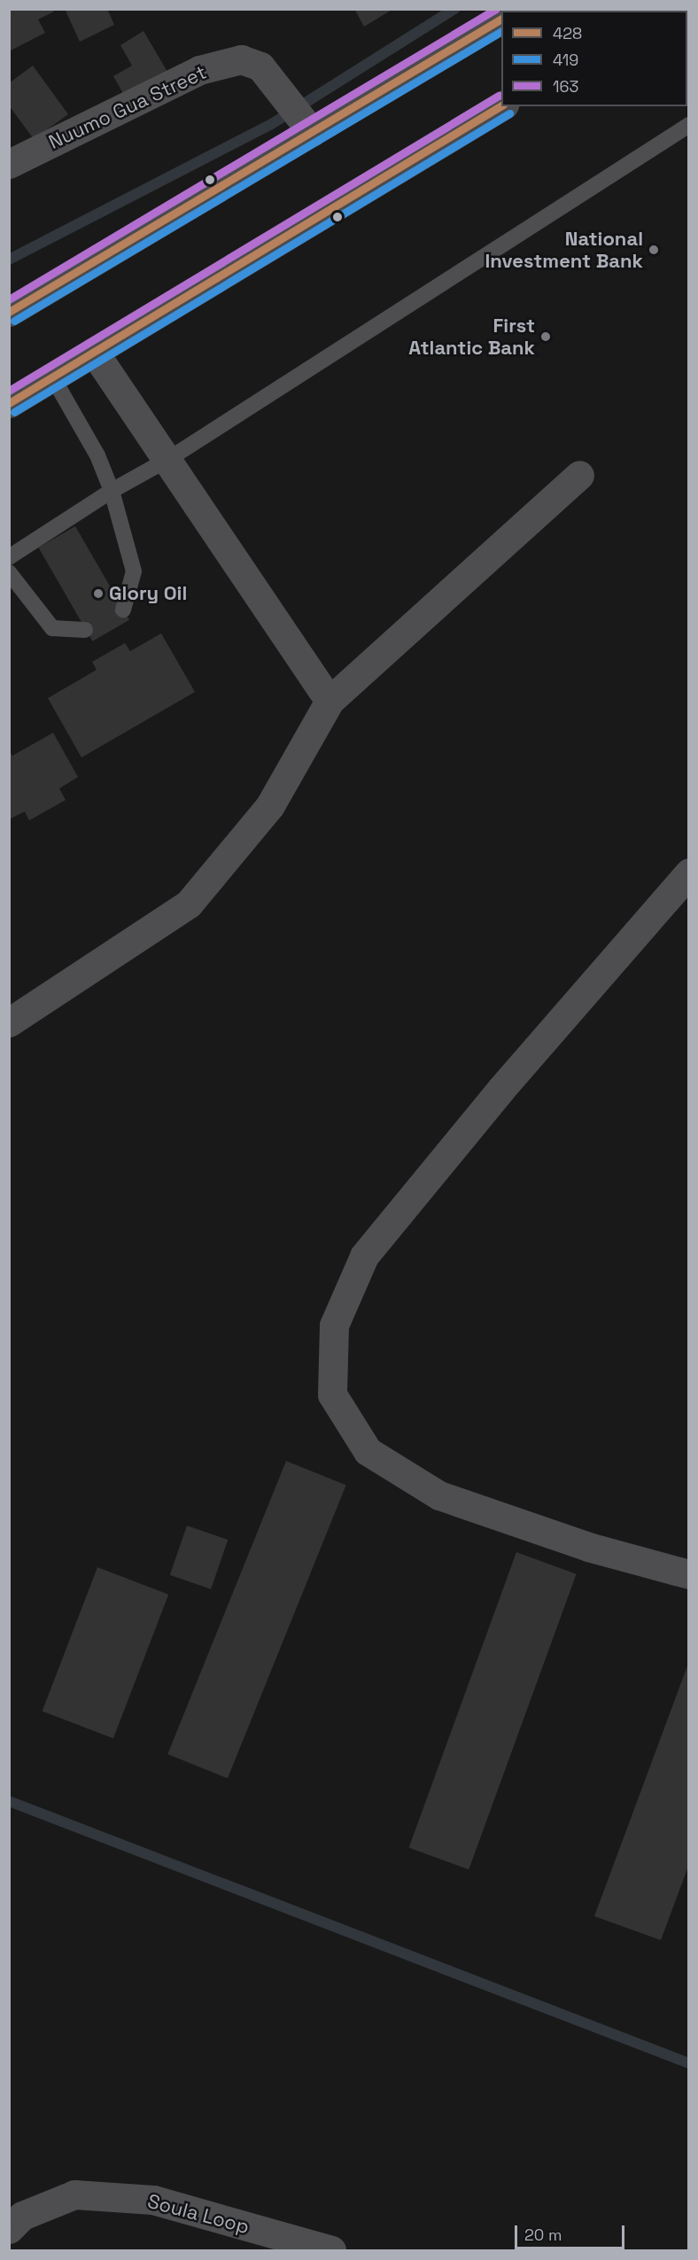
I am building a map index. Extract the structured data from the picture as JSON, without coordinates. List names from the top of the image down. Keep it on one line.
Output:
{"streets":{"street":["Nuumo Gua Street","Soula Loop"]},"places":["National Investment Bank","First Atlantic Bank","Glory Oil"],"lines":["transit line 163","transit line 428","transit line 419"],"legend":["428","419","163"],"scale_bar":"20 m"}
